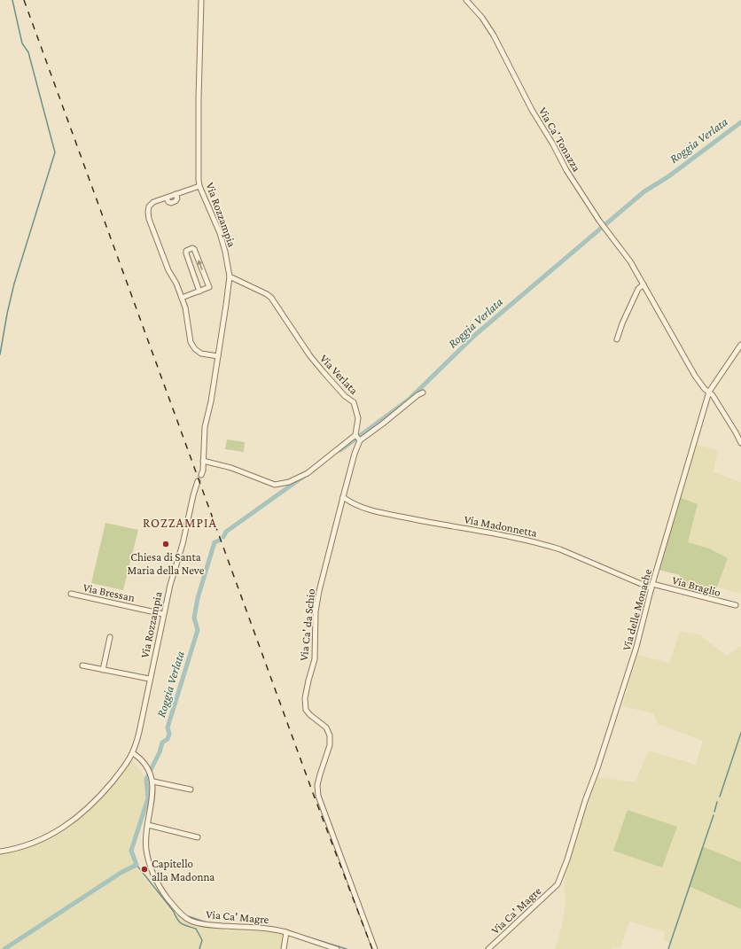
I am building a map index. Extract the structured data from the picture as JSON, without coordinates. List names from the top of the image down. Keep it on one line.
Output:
{"streets":{"street":["Via Ca' Tonazza","Via Rozzampia","Via Verlata","Via Madonnetta","Via Braglio","Via Bressan","Via delle Monache","Via Ca' da Schio","Via Ca' Magre"]},"crossings":[["Via Ca' Tonazza","Via delle Monache"],["Via Rozzampia","Via Verlata"],["Via Rozzampia","Via Bressan"],["Via Rozzampia","Via Ca' Magre"],["Via Verlata","Via Ca' da Schio"],["Via Madonnetta","Via Braglio"],["Via Madonnetta","Via delle Monache"],["Via Madonnetta","Via Ca' da Schio"],["Via Braglio","Via delle Monache"],["Via delle Monache","Via Ca' Magre"]],"districts":["ROZZAMPIA"],"water":["Roggia Verlata"],"places":["Chiesa di Santa Maria della Neve","Capitello alla Madonna"]}
